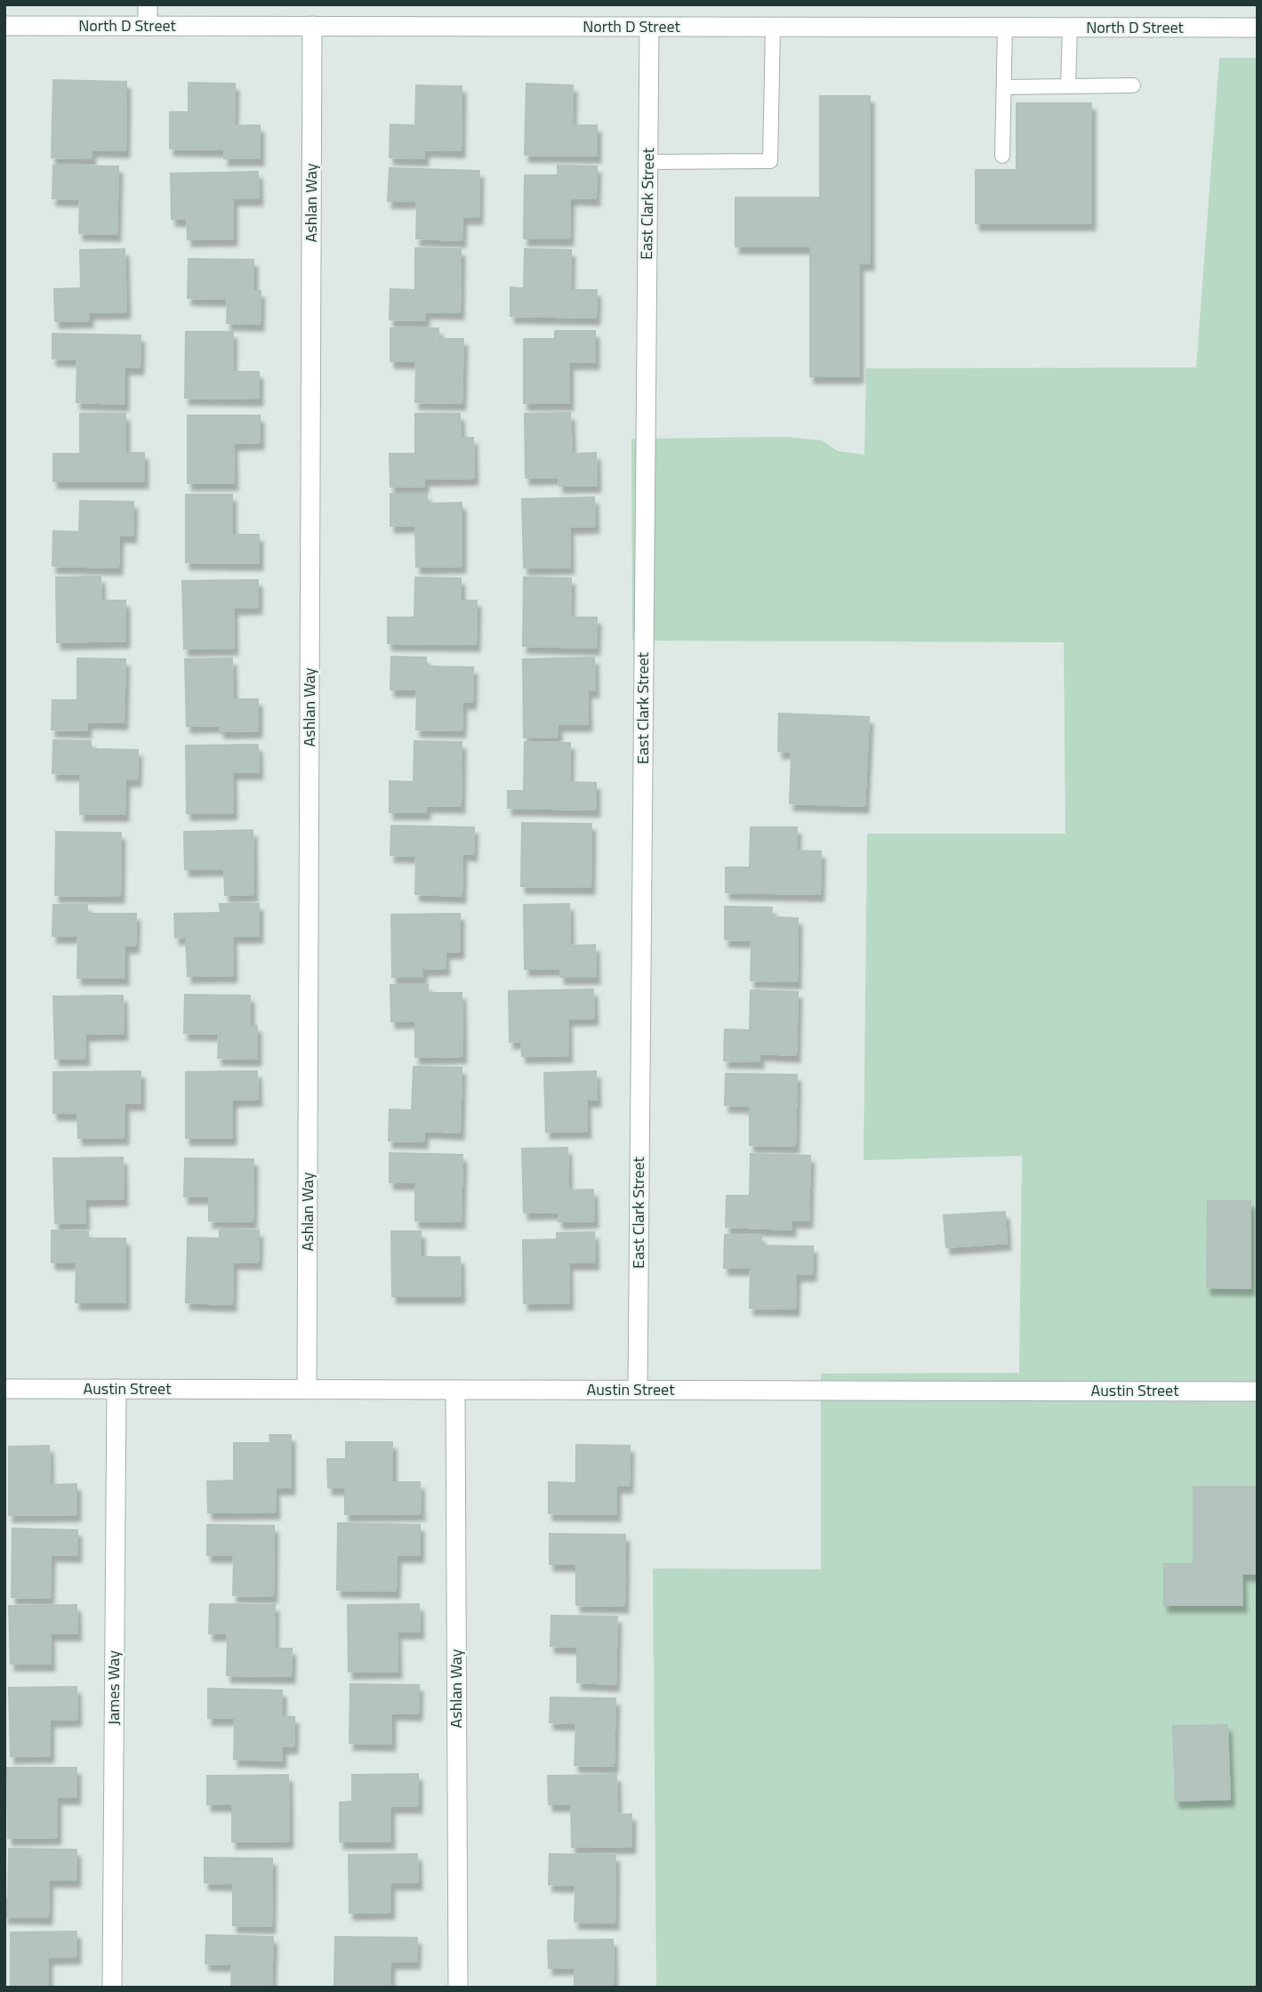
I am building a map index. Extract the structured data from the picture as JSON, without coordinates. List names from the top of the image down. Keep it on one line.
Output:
{"streets":{"street":["North D Street","Ashlan Way","East Clark Street","Austin Street","James Way"]},"crossings":[["North D Street","Ashlan Way"],["North D Street","East Clark Street"],["Ashlan Way","Austin Street"],["East Clark Street","Austin Street"],["Austin Street","James Way"]]}
